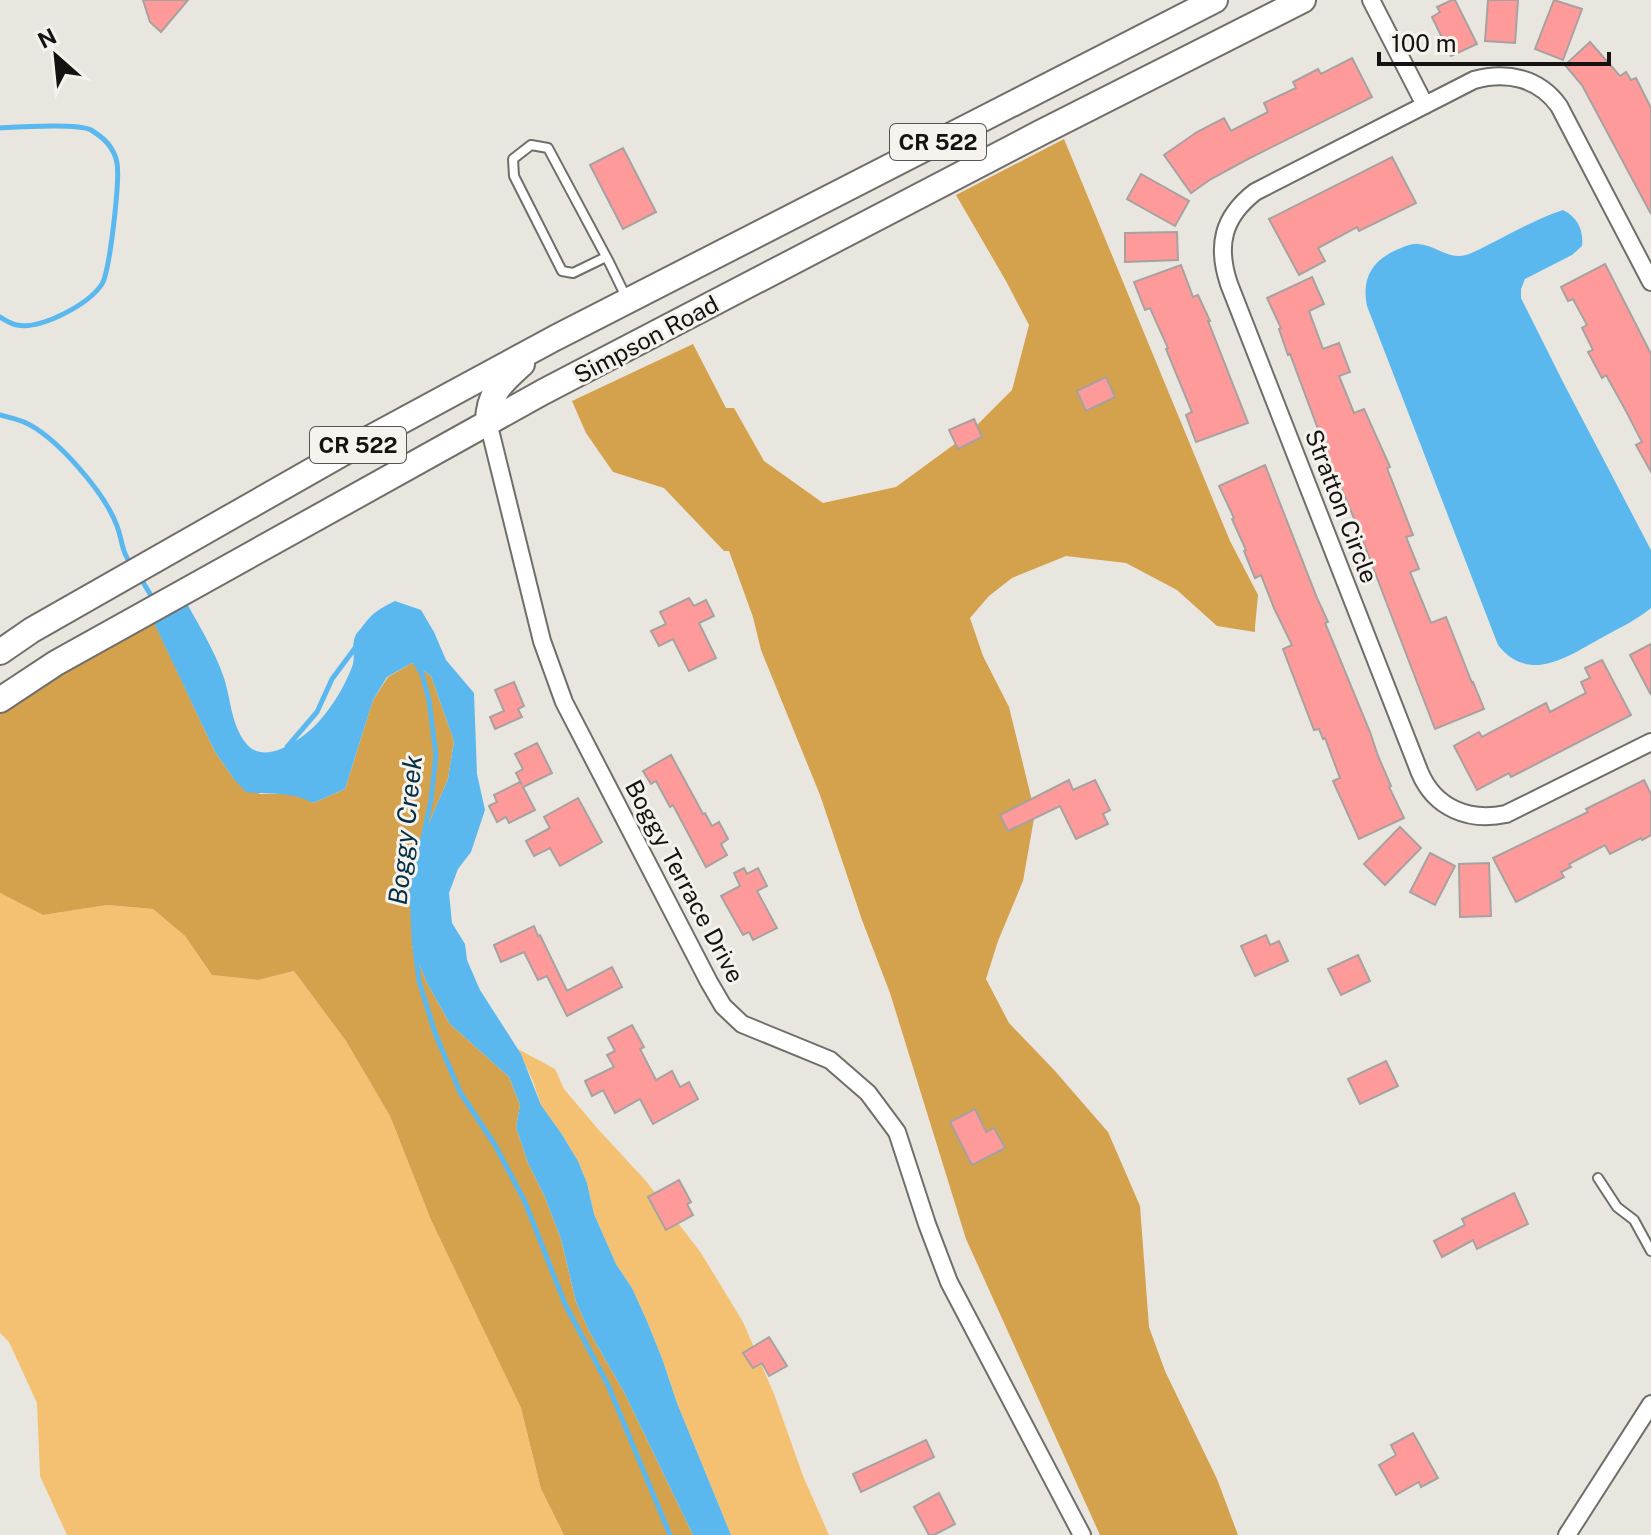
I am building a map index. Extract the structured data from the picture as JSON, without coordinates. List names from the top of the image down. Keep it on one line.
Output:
{"streets":{"main road":["CR 522","Simpson Road"],"street":["Stratton Circle","Boggy Terrace Drive"]},"crossings":[["Simpson Road","Boggy Terrace Drive"]],"water":["Boggy Creek"],"scale_bar":"100 m","north":"top left"}
